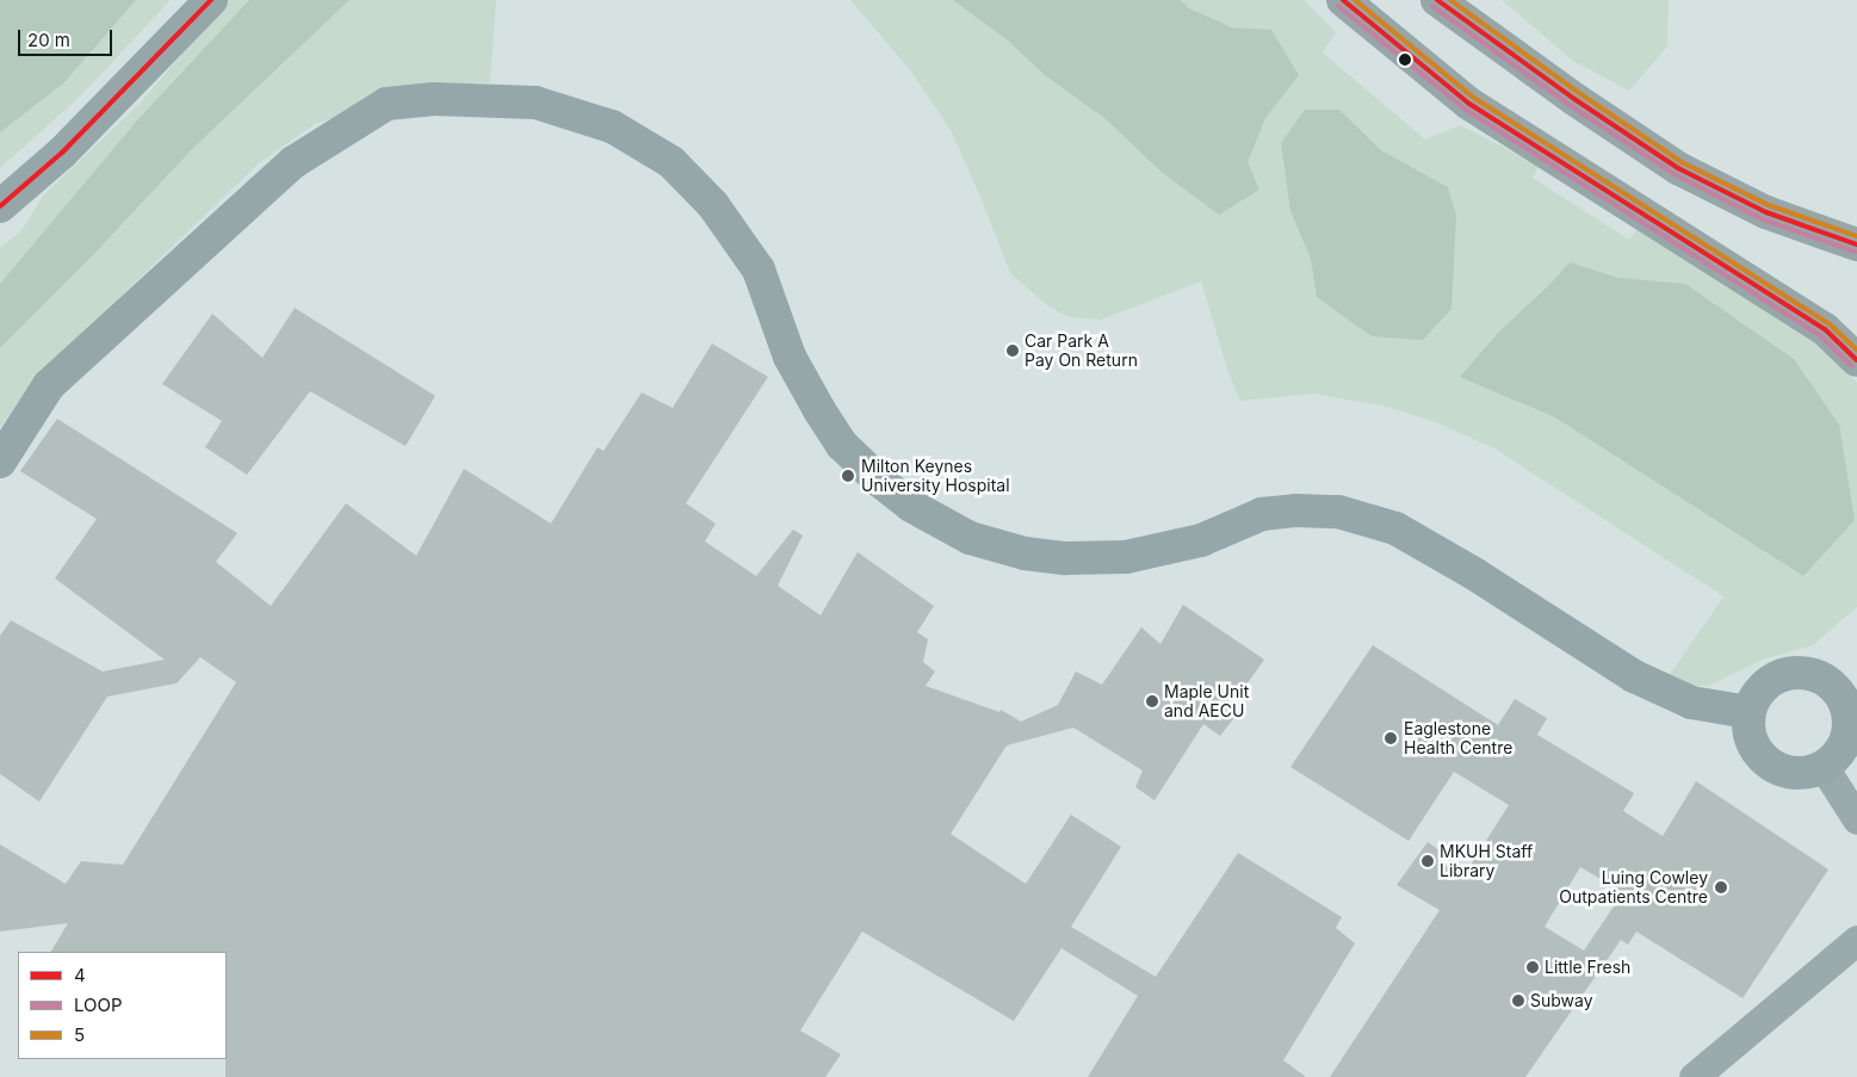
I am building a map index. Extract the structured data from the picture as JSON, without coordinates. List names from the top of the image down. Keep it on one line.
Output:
{"places":["Car Park A Pay On Return","Milton Keynes University Hospital","Maple Unit and AECU","Eaglestone Health Centre","MKUH Staff Library","Luing Cowley Outpatients Centre","Little Fresh","Subway"],"lines":["transit line 4","transit line 5","transit line LOOP"],"legend":["4","LOOP","5"],"scale_bar":"20 m"}
